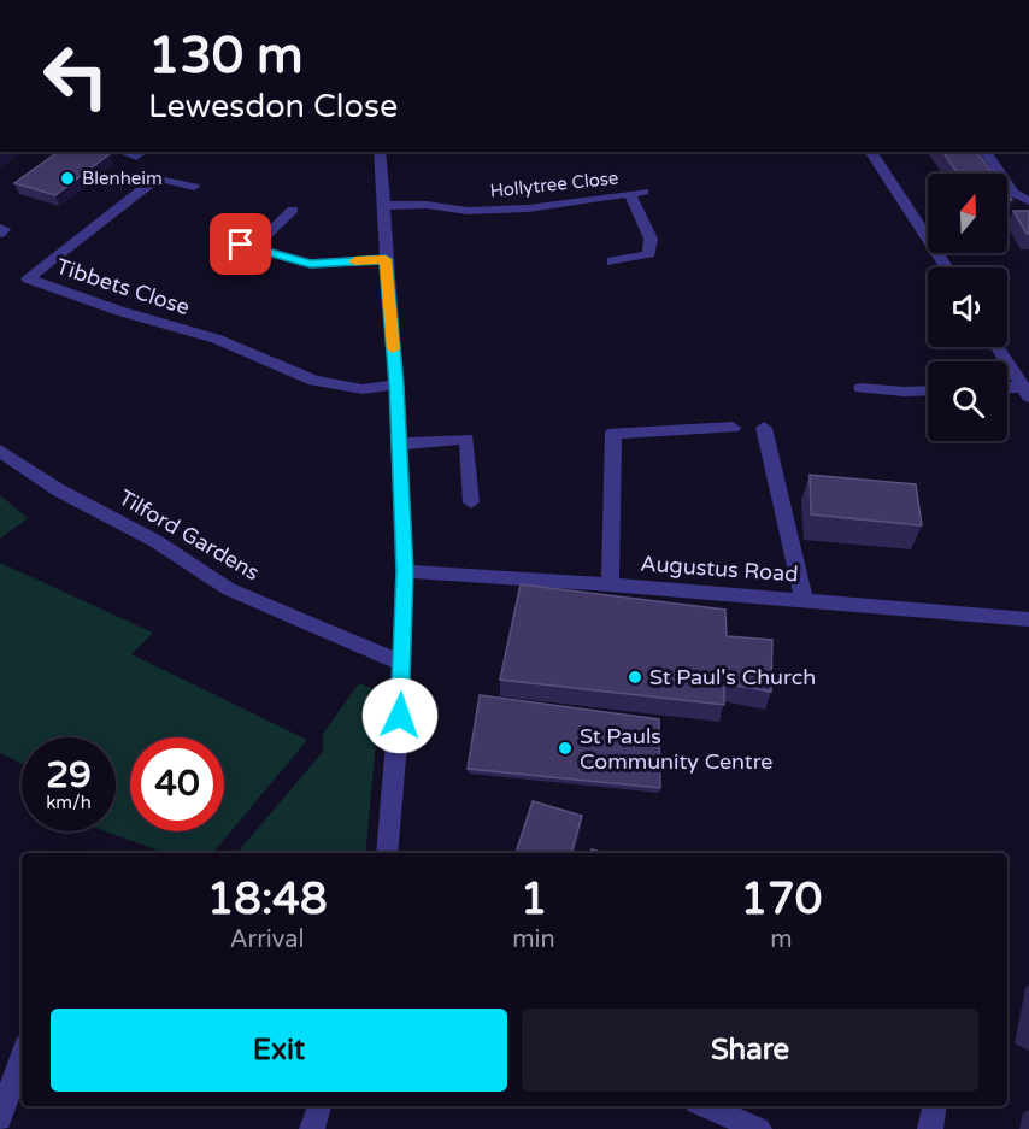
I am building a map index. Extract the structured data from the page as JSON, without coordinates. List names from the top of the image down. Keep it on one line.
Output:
{"streets":{"street":["Hollytree Close","Tibbets Close","Tilford Gardens","Augustus Road"]},"places":["Blenheim","St Paul's Church","St Pauls Community Centre"],"north":"top","page":{"turn":["130 m","Lewesdon Close"],"speed":"29 km/h","limit":"40","eta":["18:48","Arrival","1","min","170","m"],"buttons":["Exit","Share"]}}
